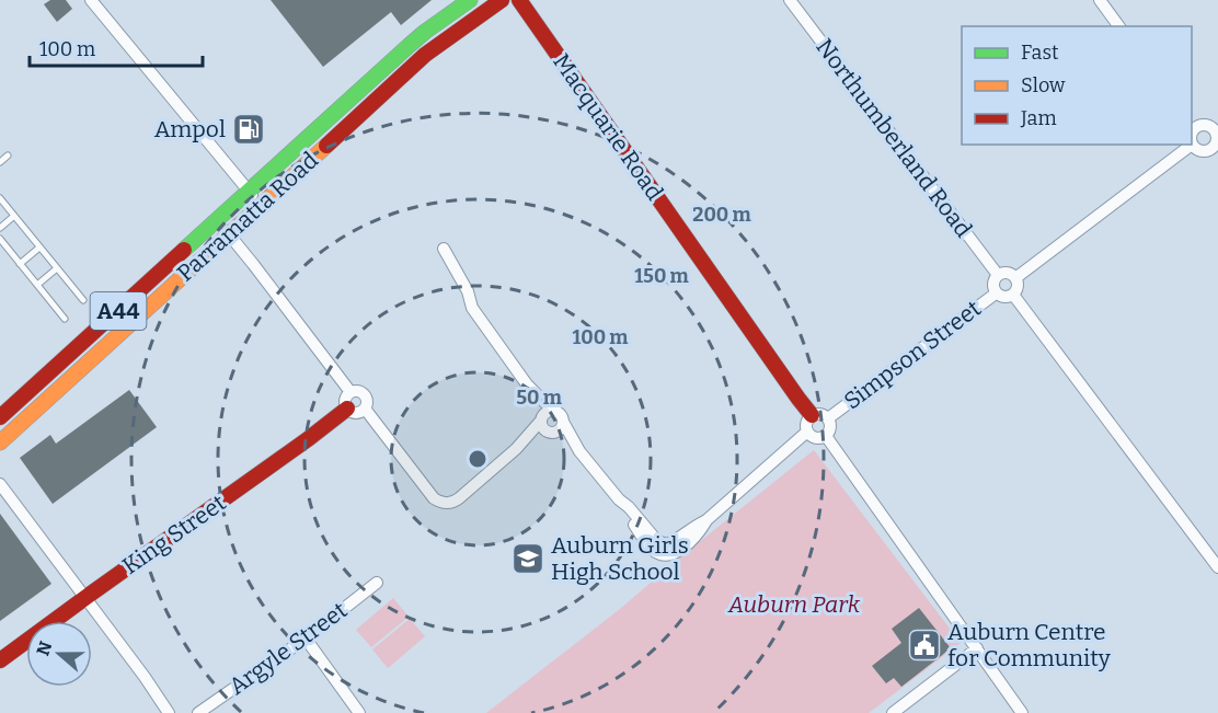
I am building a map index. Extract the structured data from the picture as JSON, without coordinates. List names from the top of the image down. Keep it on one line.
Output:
{"streets":{"main road":["Macquarie Road","Parramatta Road","A44","King Street"],"street":["Northumberland Road","Simpson Street","Argyle Street"]},"crossings":[["Macquarie Road","Simpson Street"],["Northumberland Road","Simpson Street"]],"parks":["Auburn Park"],"places":{"fuel station":["Ampol"],"school or university":["Auburn Girls High School"],"public building":["Auburn Centre for Community"]},"legend":["Fast","Slow","Jam"],"scale_bar":"100 m","north":"left","rings":["200 m","150 m","100 m","50 m"]}
